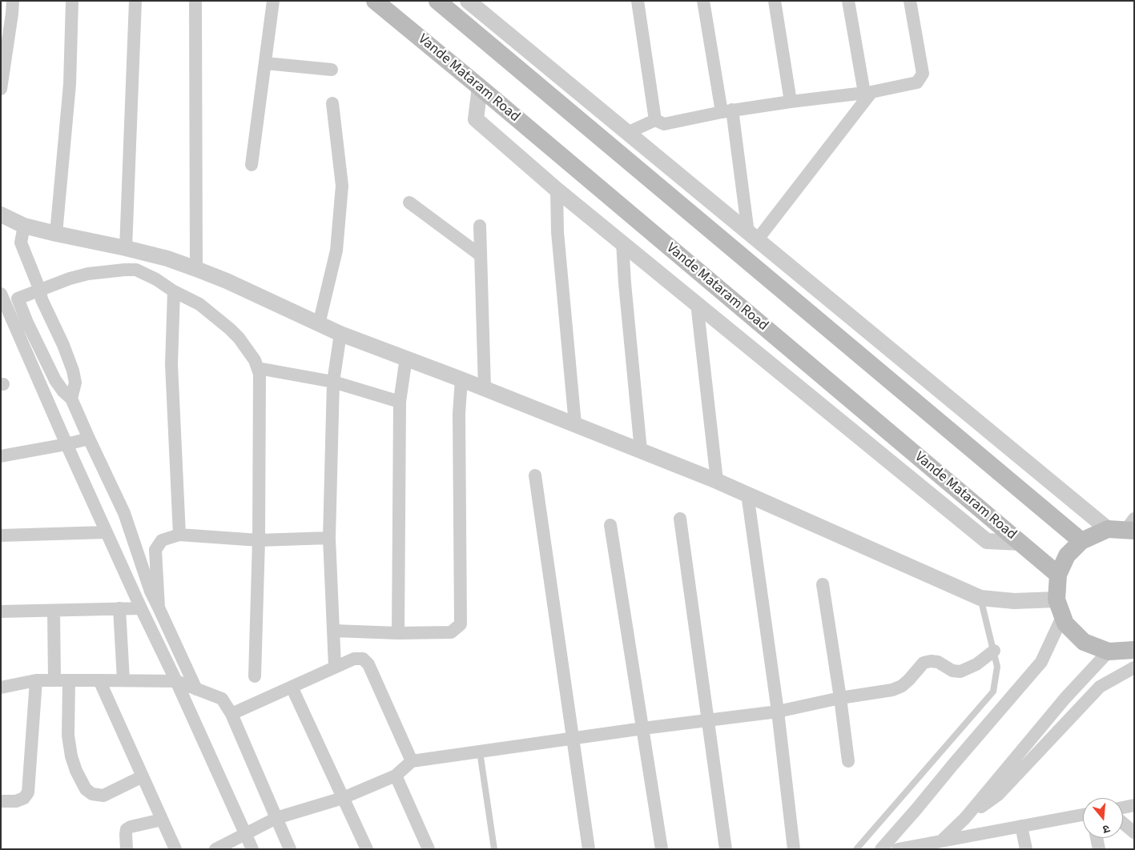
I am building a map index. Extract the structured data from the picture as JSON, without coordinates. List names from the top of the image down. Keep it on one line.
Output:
{"streets":{"main road":["Vande Mataram Road"]},"north":"bottom"}
